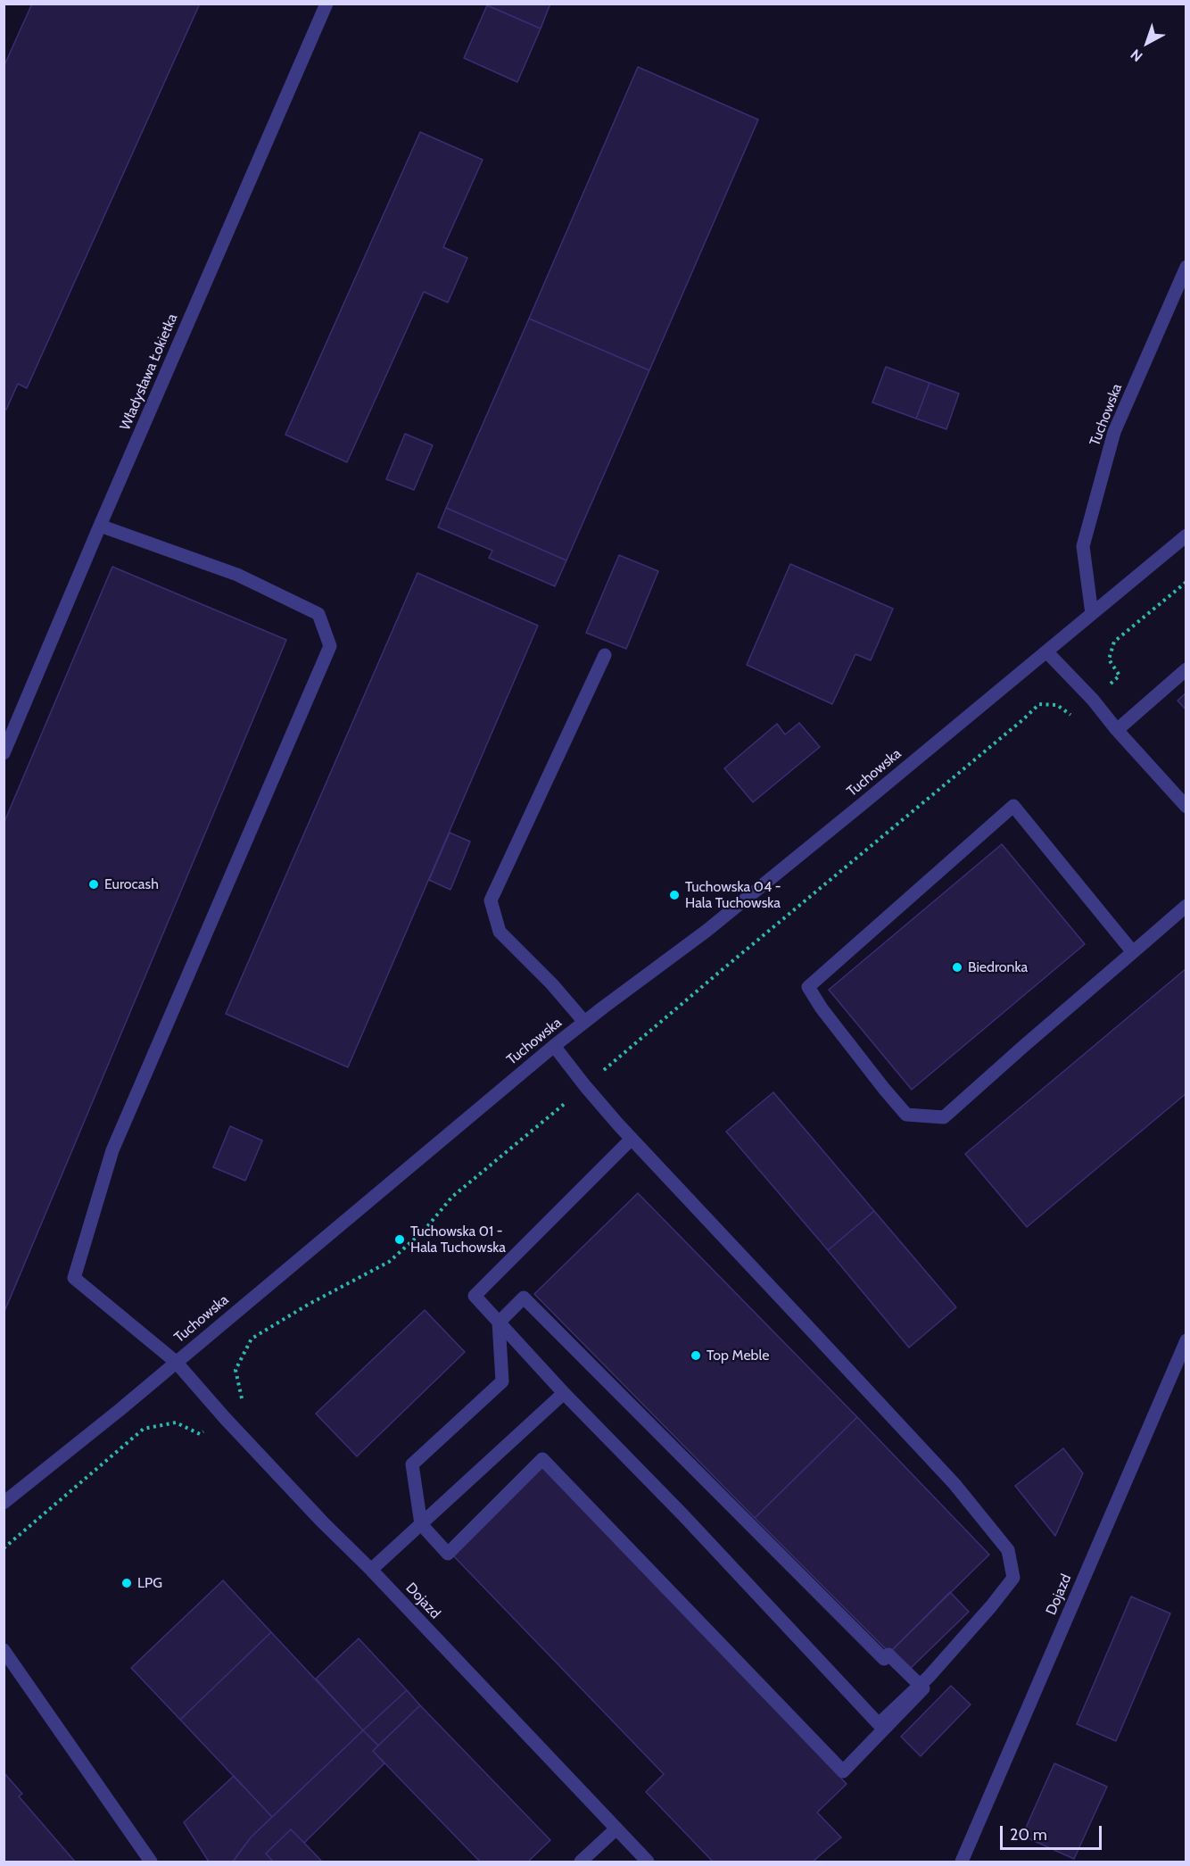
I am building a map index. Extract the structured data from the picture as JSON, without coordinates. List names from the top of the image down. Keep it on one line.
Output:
{"streets":{"street":["Władysława Łokietka","Tuchowska","Dojazd"]},"crossings":[["Władysława Łokietka","Dojazd"],["Tuchowska","Dojazd"]],"places":["Eurocash","Tuchowska 04 - Hala Tuchowska","Biedronka","Tuchowska 01 - Hala Tuchowska","Top Meble","LPG"],"scale_bar":"20 m","north":"bottom left"}
